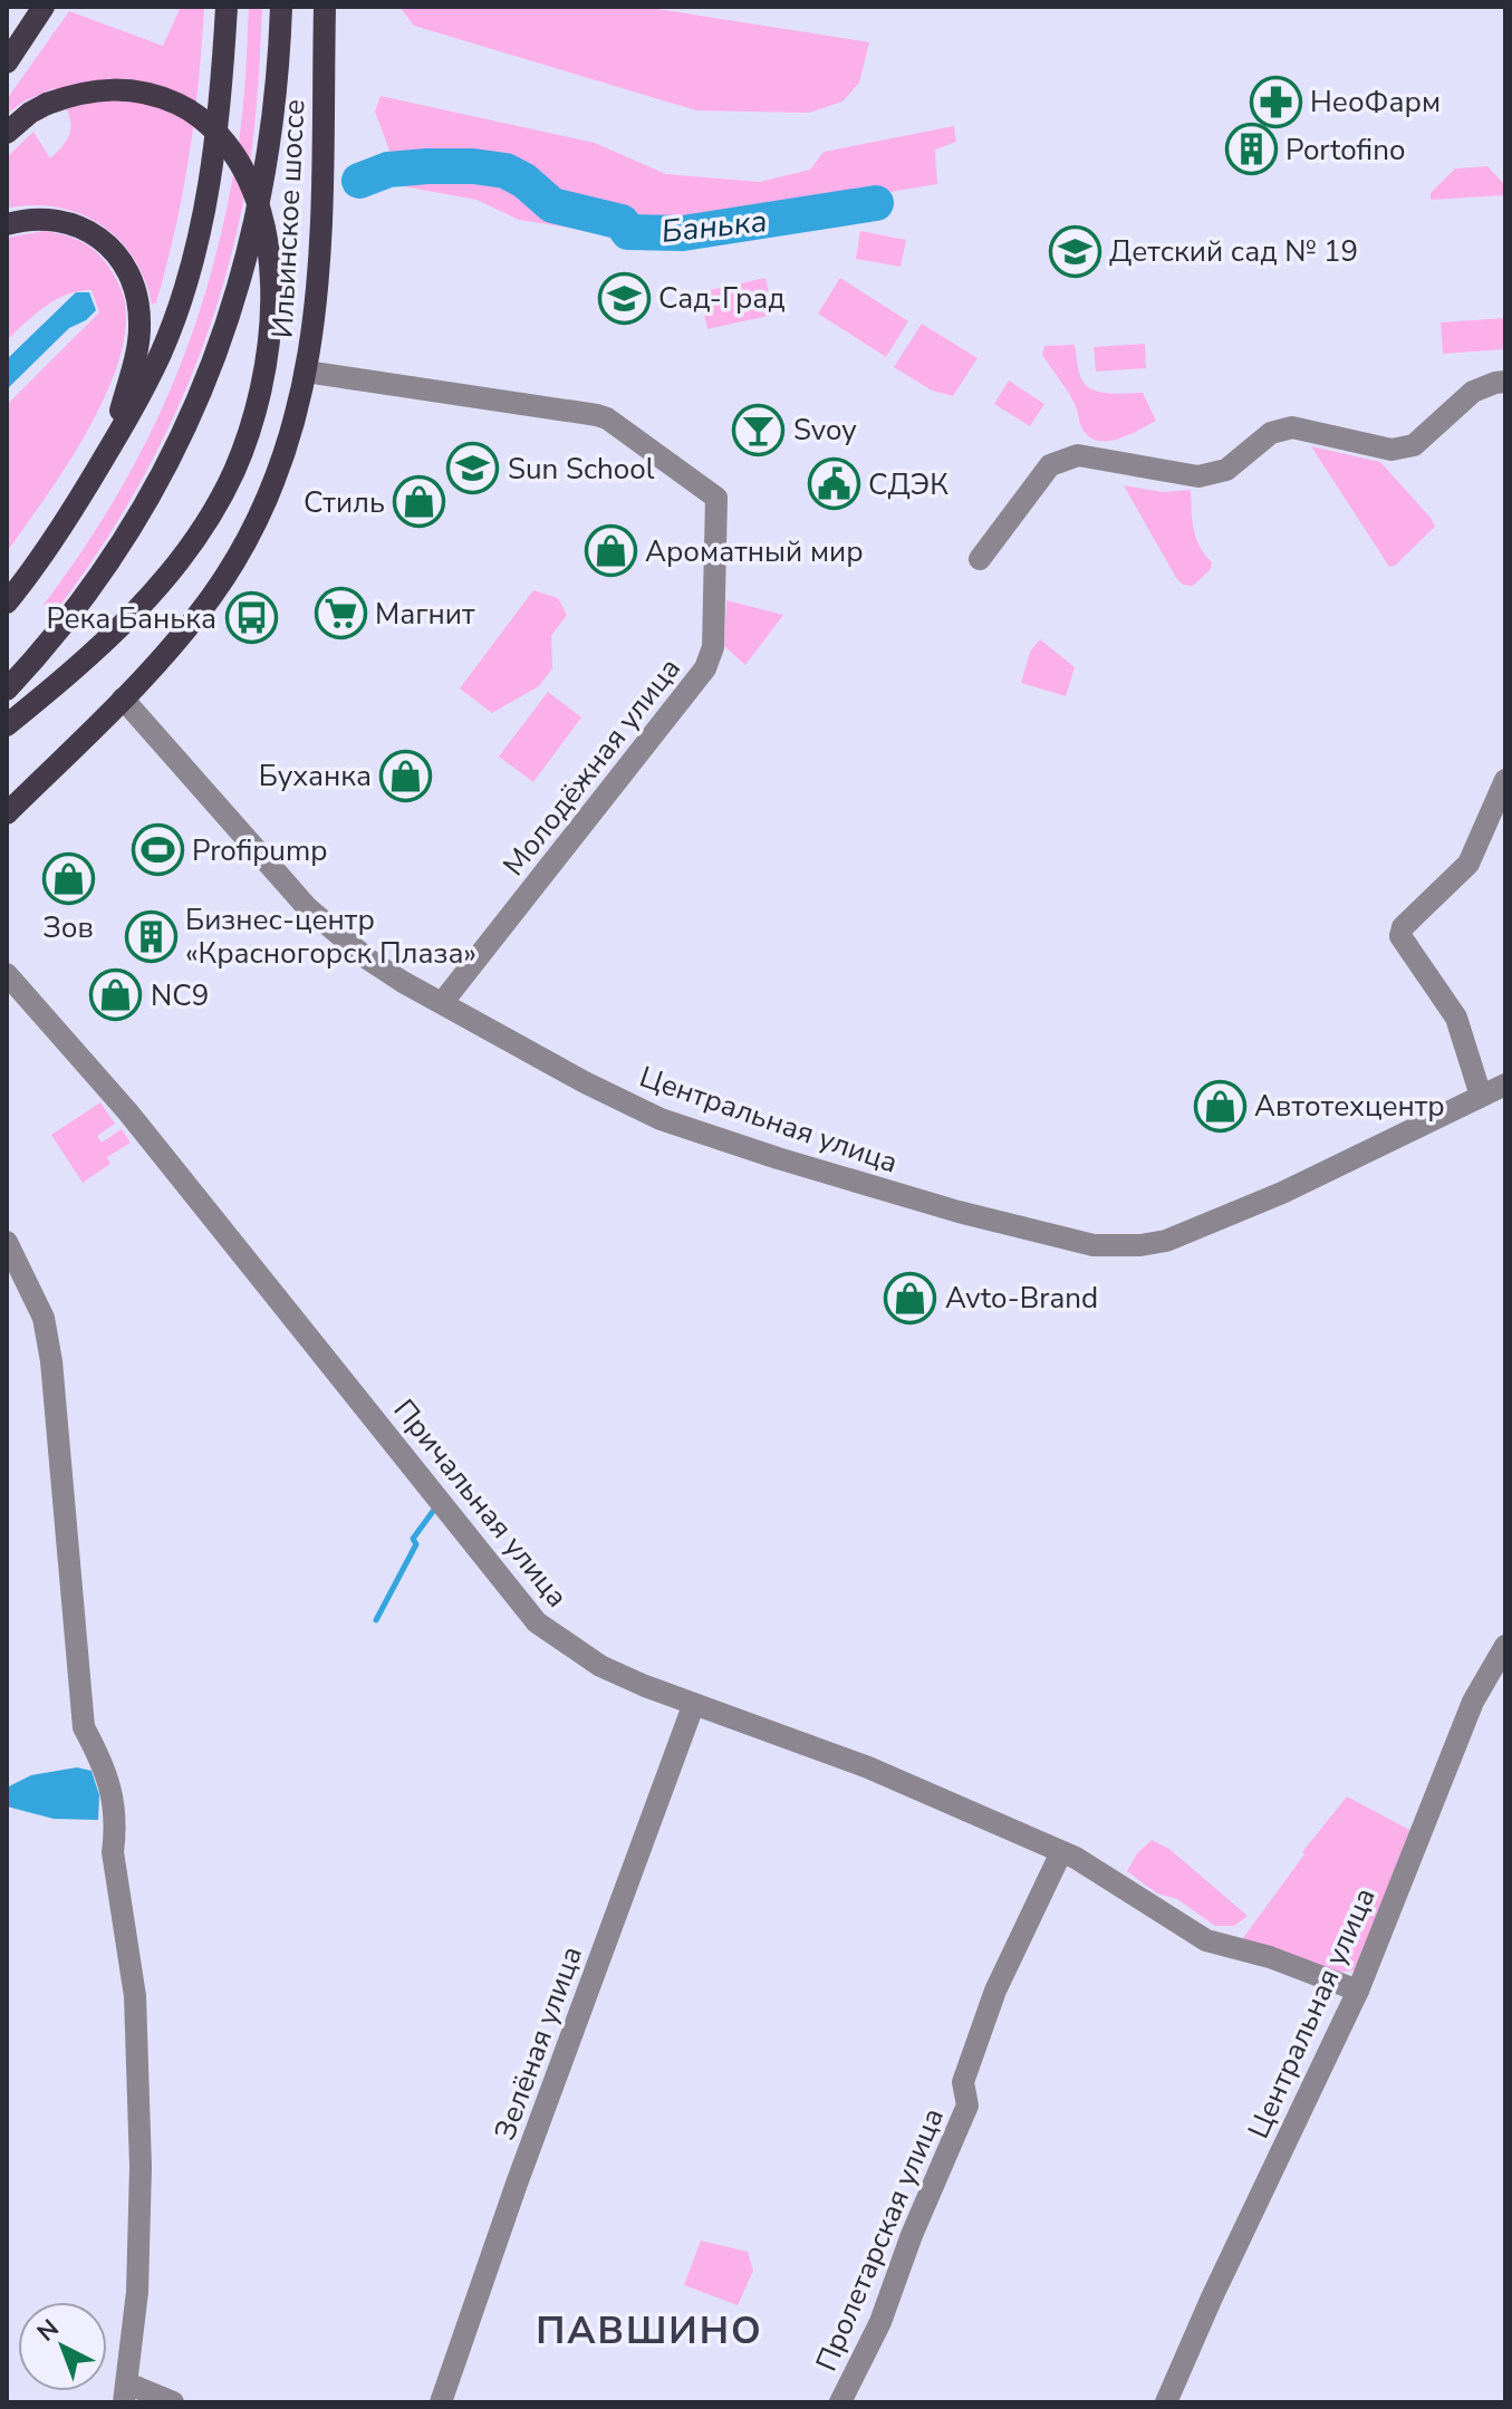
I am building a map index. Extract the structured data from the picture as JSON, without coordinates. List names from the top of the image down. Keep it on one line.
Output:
{"streets":{"main road":["Ильинское шоссе"],"street":["Молодёжная улица","Центральная улица","Причальная улица","Зелёная улица","Пролетарская улица"]},"crossings":[["Ильинское шоссе","Молодёжная улица"],["Ильинское шоссе","Центральная улица"],["Молодёжная улица","Центральная улица"],["Центральная улица","Причальная улица"],["Причальная улица","Зелёная улица"],["Причальная улица","Пролетарская улица"]],"districts":["ПАВШИНО"],"water":["Банька"],"places":{"pharmacy":["НеоФарм"],"building":["Portofino","Бизнес-центр «Красногорск Плаза»"],"school or university":["Детский сад № 19","Сад-Град","Sun School"],"bar":["Svoy"],"public building":["СДЭК"],"shop":["Стиль","Ароматный мир","Буханка","Зов","NC9","Автотехцентр","Avto-Brand"],"supermarket":["Магнит"],"bus stop":["Река Банька"],"sports":["Profipump"]},"north":"top left"}
